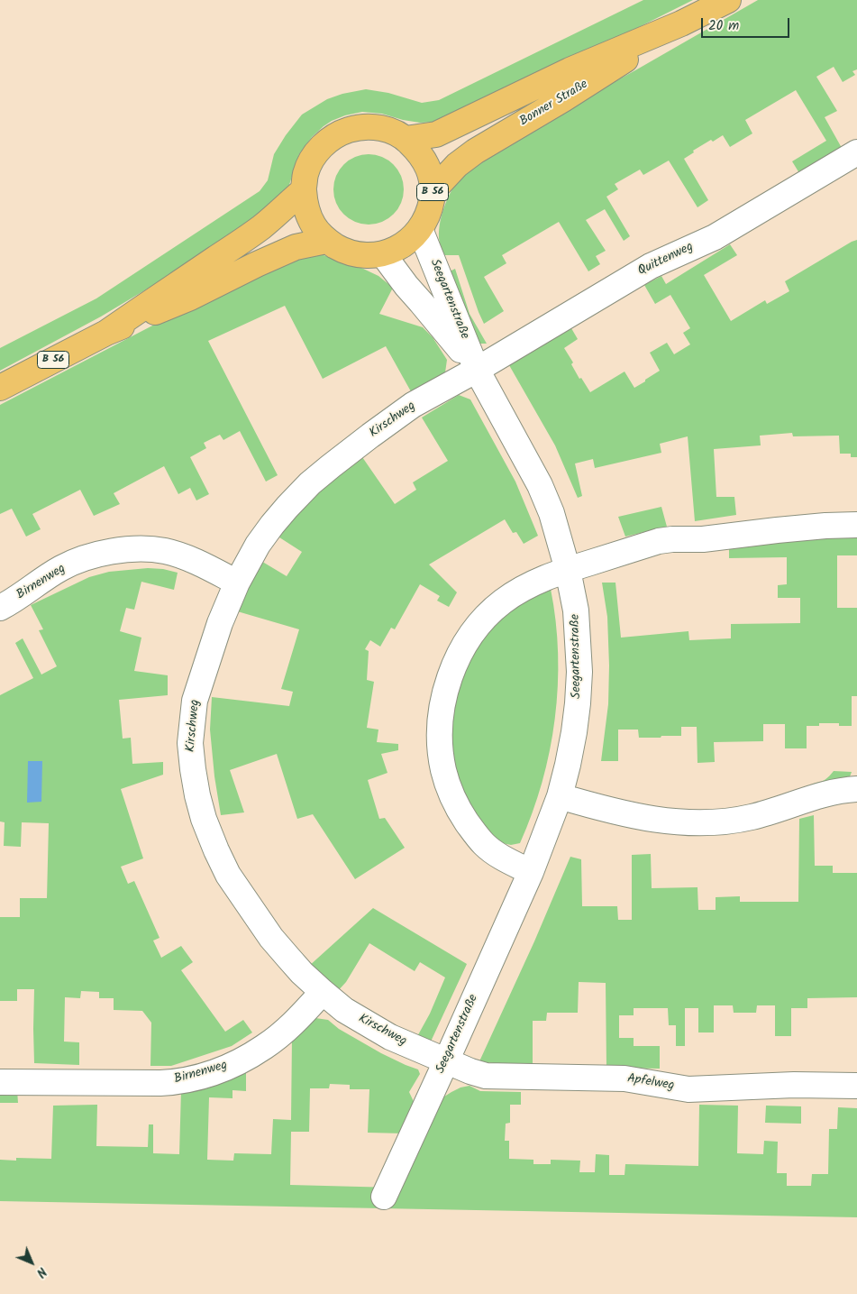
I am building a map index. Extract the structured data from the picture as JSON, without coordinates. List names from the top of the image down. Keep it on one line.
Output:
{"streets":{"main road":["Bonner Straße","B 56"],"street":["Quittenweg","Seegartenstraße","Kirschweg","Birnenweg","Apfelweg"]},"crossings":[["Bonner Straße","B 56"],["Bonner Straße","Seegartenstraße"],["B 56","Seegartenstraße"],["Quittenweg","Seegartenstraße"],["Quittenweg","Kirschweg"],["Seegartenstraße","Kirschweg"],["Seegartenstraße","Apfelweg"],["Kirschweg","Birnenweg"],["Kirschweg","Apfelweg"]],"scale_bar":"20 m","north":"bottom right"}
